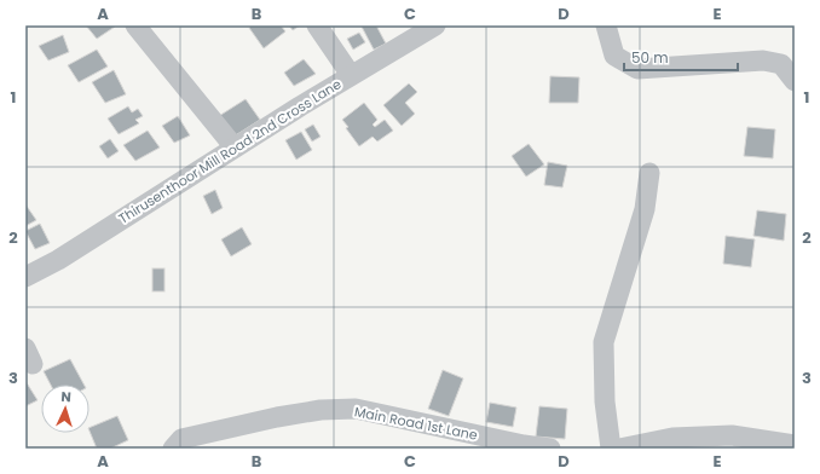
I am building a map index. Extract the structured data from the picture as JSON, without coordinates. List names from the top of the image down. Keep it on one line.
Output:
{"streets":{"street":["Thirusenthoor Mill Road 2nd Cross Lane","Main Road 1st Lane"]},"scale_bar":"50 m","north":"top","grid":{"columns":["A","B","C","D","E"],"rows":["1","2","3"]}}
